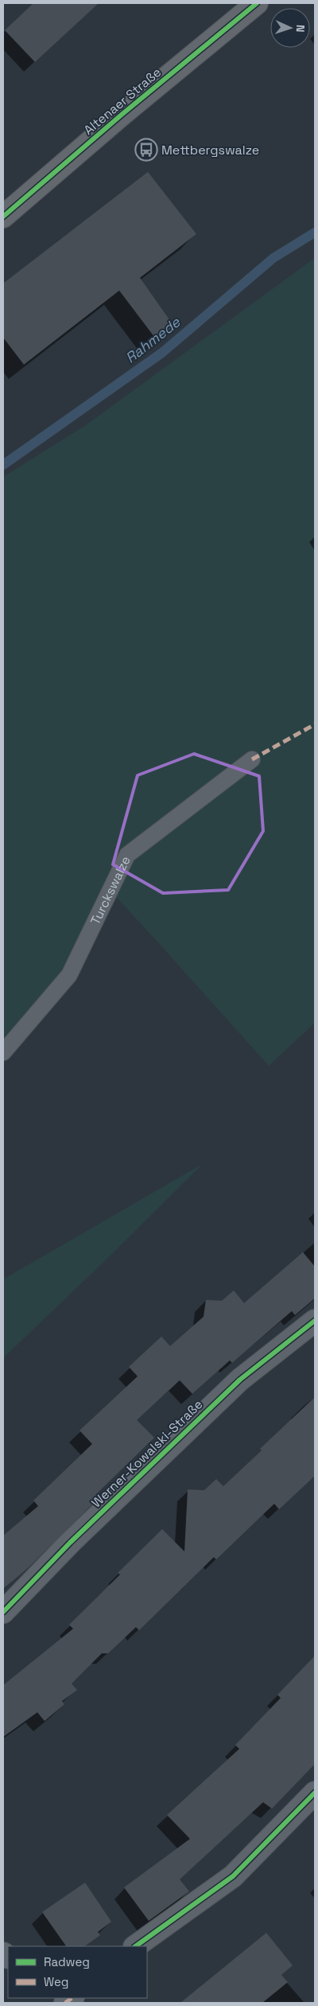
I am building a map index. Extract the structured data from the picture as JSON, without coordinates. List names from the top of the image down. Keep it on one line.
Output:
{"streets":{"main road":["Altenaer Straße"],"street":["Werner-Kowalski-Straße"],"lane":["Turckswalze"]},"water":["Rahmede"],"places":{"bus stop":["Mettbergswalze"]},"legend":["Radweg","Weg"],"north":"right"}
